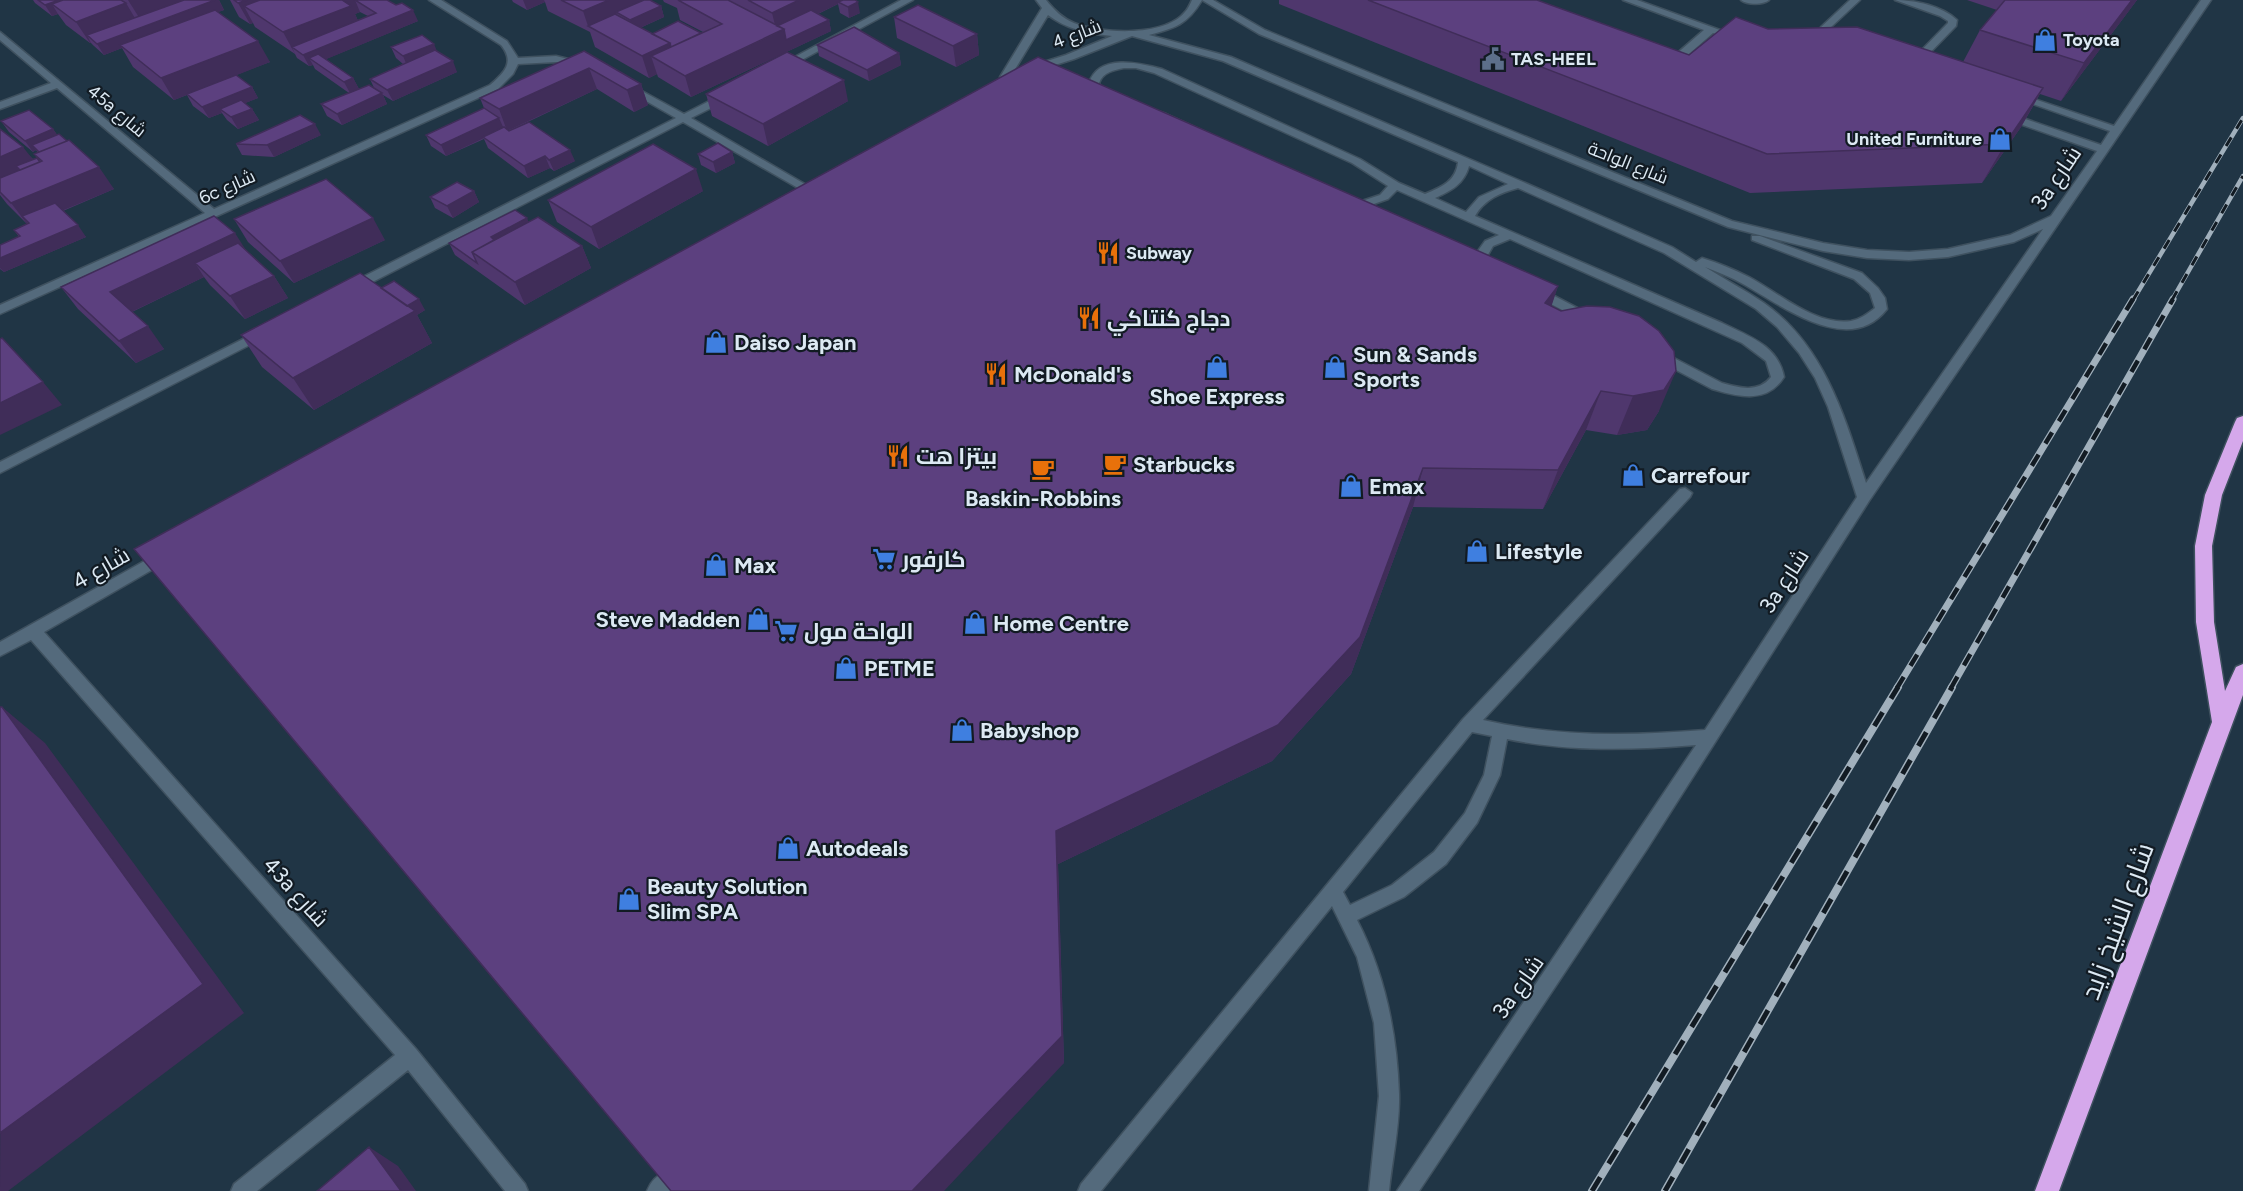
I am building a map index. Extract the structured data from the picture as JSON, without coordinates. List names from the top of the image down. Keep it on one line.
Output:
{"streets":{"highway":["شارع الشيخ زايد"],"street":["شارع 4","45a شارع","شارع الواحة","3a شارع","6c شارع","43a شارع"]},"crossings":[["شارع 4","43a شارع"],["45a شارع","6c شارع"],["شارع الواحة","3a شارع"]],"places":{"shop":["Toyota","United Furniture","Daiso Japan","Shoe Express","Sun & Sands Sports","Carrefour","Emax","Lifestyle","Max","Steve Madden","Home Centre","PETME","Babyshop","Autodeals","Beauty Solution Slim SPA"],"public building":["TAS-HEEL"],"restaurant":["Subway","دجاج كنتاكي","McDonald's","بيتزا هت"],"cafe":["Starbucks","Baskin-Robbins"],"supermarket":["كارفور","الواحة مول"]}}
